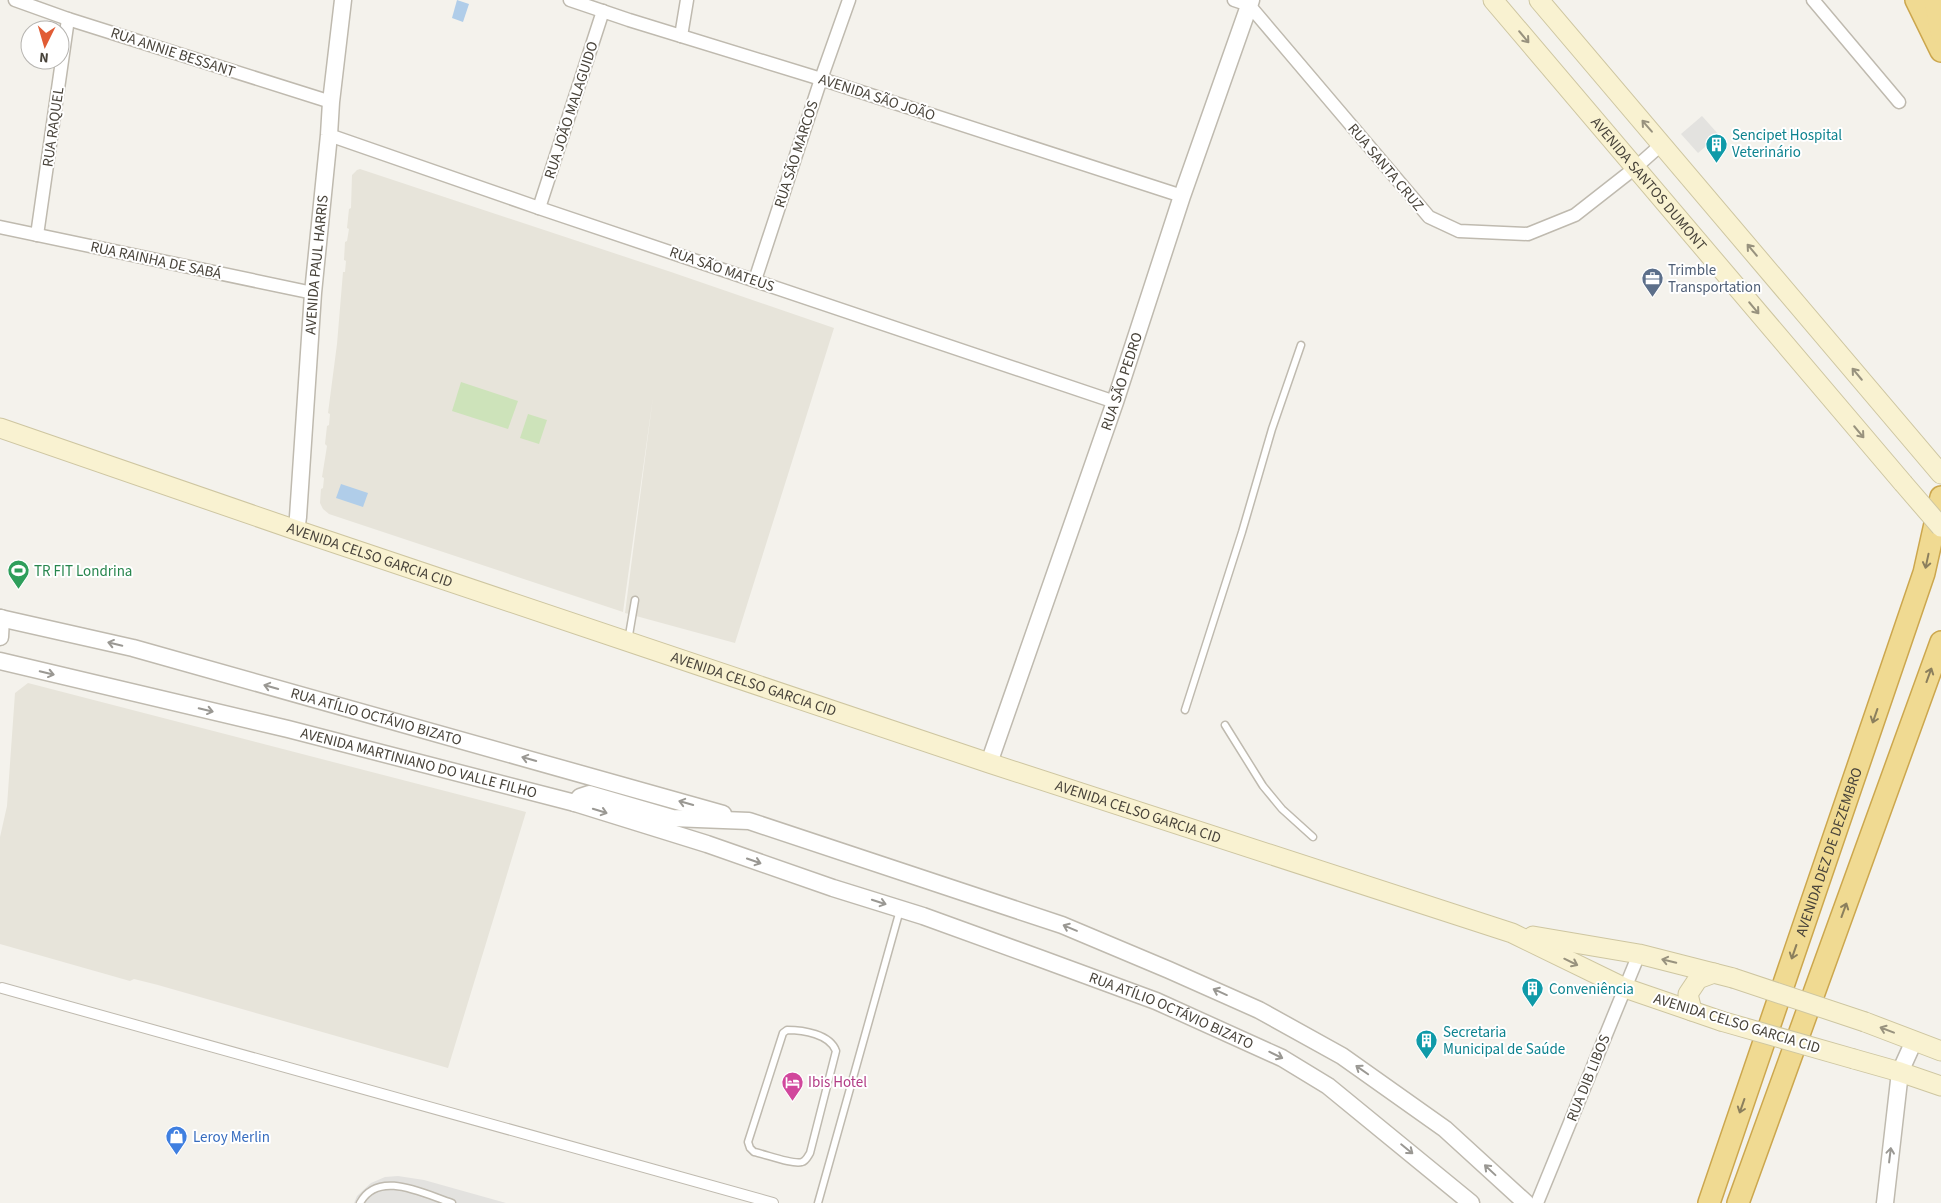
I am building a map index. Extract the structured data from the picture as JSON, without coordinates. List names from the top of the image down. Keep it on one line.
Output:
{"streets":{"highway":["AVENIDA DEZ DE DEZEMBRO"],"main road":["AVENIDA SANTOS DUMONT","AVENIDA CELSO GARCIA CID"],"street":["RUA ANNIE BESSANT","AVENIDA SÃO JOÃO","RUA JOÃO MALAGUIDO","RUA RAQUEL","RUA SÃO MARCOS","RUA SANTA CRUZ","RUA RAINHA DE SABÁ","AVENIDA PAUL HARRIS","RUA SÃO MATEUS","RUA SÃO PEDRO","RUA ATÍLIO OCTÁVIO BIZATO","AVENIDA MARTINIANO DO VALLE FILHO","RUA DIB LIBOS"]},"crossings":[["RUA ANNIE BESSANT","RUA RAQUEL"],["RUA ANNIE BESSANT","AVENIDA PAUL HARRIS"],["AVENIDA SÃO JOÃO","RUA JOÃO MALAGUIDO"],["AVENIDA SÃO JOÃO","RUA SÃO MARCOS"],["AVENIDA SÃO JOÃO","RUA SÃO PEDRO"],["RUA JOÃO MALAGUIDO","RUA SÃO MATEUS"],["RUA RAQUEL","RUA RAINHA DE SABÁ"],["RUA SÃO MARCOS","RUA SÃO MATEUS"],["RUA SANTA CRUZ","AVENIDA SANTOS DUMONT"],["RUA SANTA CRUZ","RUA SÃO PEDRO"],["RUA RAINHA DE SABÁ","AVENIDA PAUL HARRIS"],["AVENIDA PAUL HARRIS","RUA SÃO MATEUS"],["AVENIDA PAUL HARRIS","AVENIDA CELSO GARCIA CID"],["RUA SÃO MATEUS","RUA SÃO PEDRO"],["RUA SÃO PEDRO","AVENIDA CELSO GARCIA CID"],["AVENIDA CELSO GARCIA CID","RUA DIB LIBOS"],["RUA ATÍLIO OCTÁVIO BIZATO","AVENIDA MARTINIANO DO VALLE FILHO"]],"places":{"building":["Sencipet Hospital Veterinário","Conveniência","Secretaria Municipal de Saúde"],"office":["Trimble Transportation"],"sports":["TR FIT Londrina"],"hotel":["Ibis Hotel"],"shop":["Leroy Merlin"]},"north":"bottom"}
